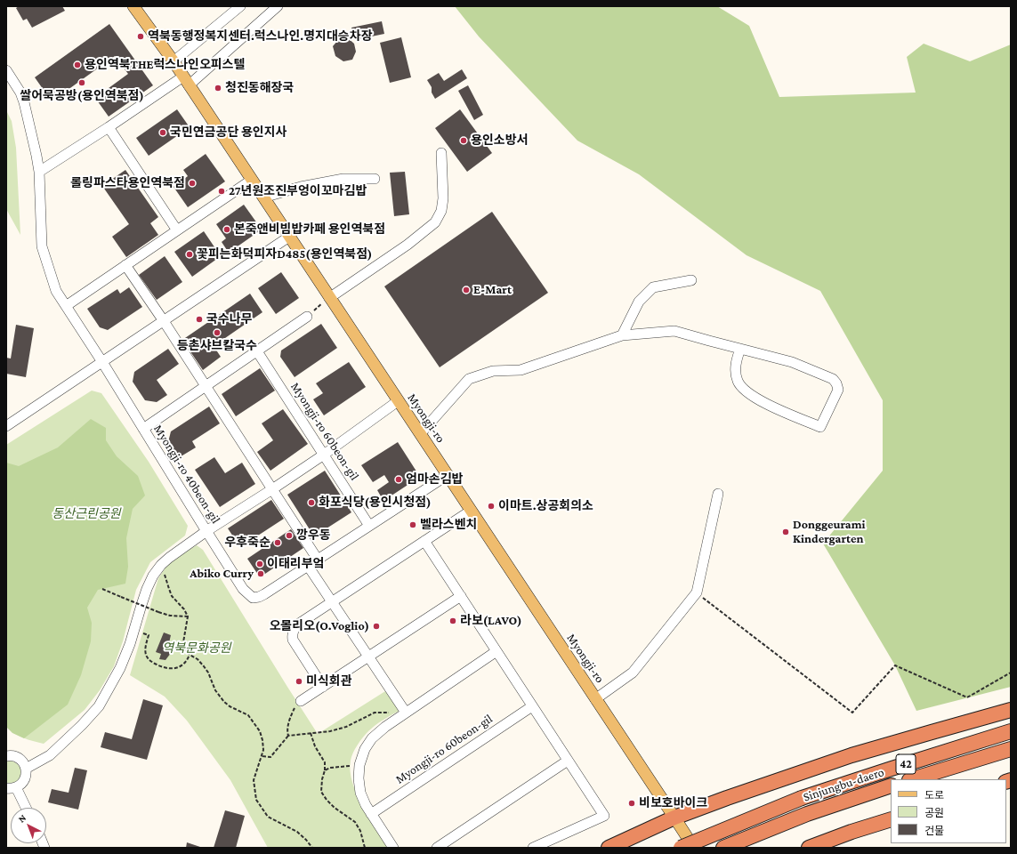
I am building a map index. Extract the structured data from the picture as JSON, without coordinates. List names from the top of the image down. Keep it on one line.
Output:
{"streets":{"highway":["42","Sinjungbu-daero"],"main road":["Myongji-ro"],"street":["Myongji-ro 60beon-gil","Myongji-ro 40beon-gil"]},"parks":["동산근린공원","역북문화공원"],"places":["역북동행정복지센터.럭스나인.명지대승차장","용인역북THE럭스나인오피스텔","쌀어묵공방(용인역북점)","청진동해장국","국민연금공단 용인지사","용인소방서","롤링파스타용인역북점","27년원조진부엉이꼬마김밥","본죽앤비빔밥카페 용인역북점","꽃피는화덕피자D485(용인역북점)","E-Mart","국수나무","등촌샤브칼국수","엄마손김밥","화포식당(용인시청점)","이마트.상공회의소","벨라스벤치","Donggeurami Kindergarten","깡우동","우후죽순","이태리부엌","Abiko Curry","라보(LAVO)","오볼리오(O.Voglio)","미식회관","비보호바이크"],"legend":["도로","공원","건물"],"north":"top left"}
